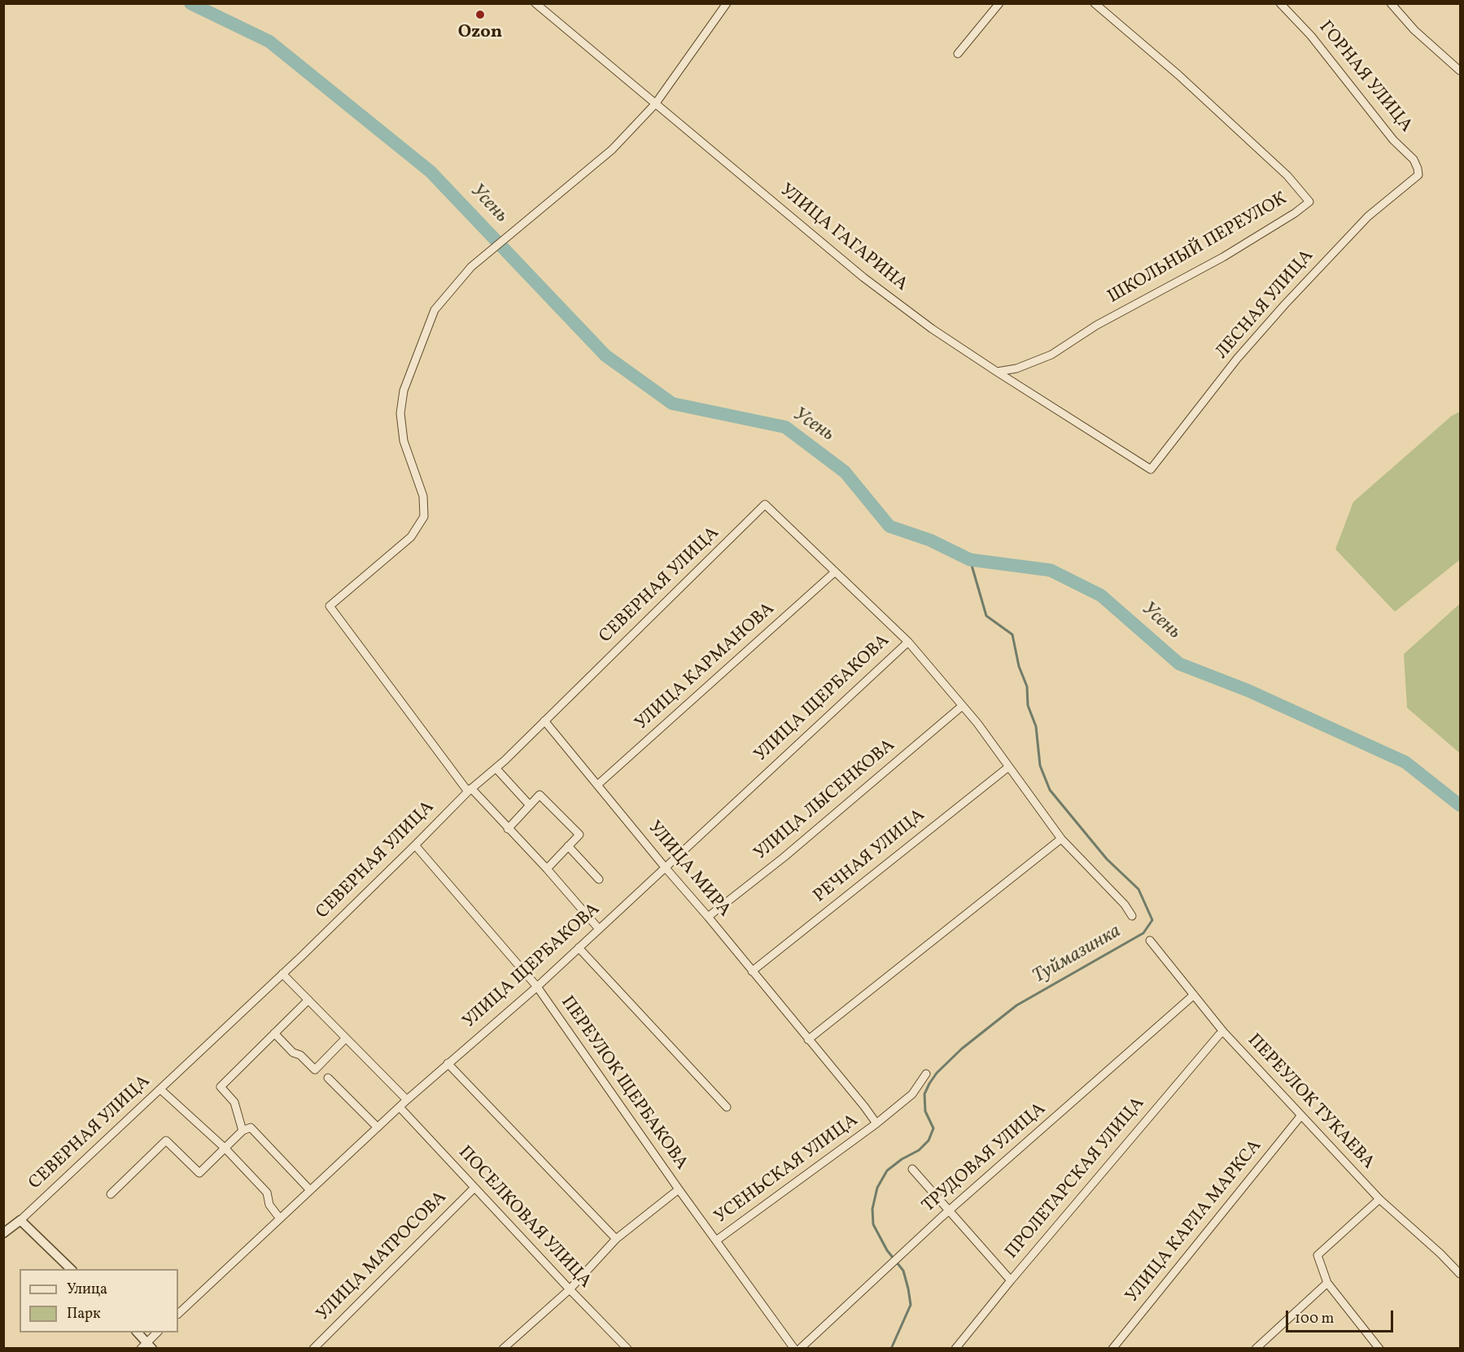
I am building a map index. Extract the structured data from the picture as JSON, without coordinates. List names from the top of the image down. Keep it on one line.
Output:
{"streets":{"street":["ГОРНАЯ УЛИЦА","УЛИЦА ГАГАРИНА","ШКОЛЬНЫЙ ПЕРЕУЛОК","ЛЕСНАЯ УЛИЦА","СЕВЕРНАЯ УЛИЦА","УЛИЦА КАРМАНОВА","УЛИЦА ЩЕРБАКОВА","УЛИЦА ЛЫСЕНКОВА","РЕЧНАЯ УЛИЦА","УЛИЦА МИРА","ПЕРЕУЛОК ЩЕРБАКОВА","ПЕРЕУЛОК ТУКАЕВА","ТРУДОВАЯ УЛИЦА","УСЕНЬСКАЯ УЛИЦА","ПРОЛЕТАРСКАЯ УЛИЦА","ПОСЕЛКОВАЯ УЛИЦА","УЛИЦА КАРЛА МАРКСА","УЛИЦА МАТРОСОВА"]},"crossings":[["ГОРНАЯ УЛИЦА","ЛЕСНАЯ УЛИЦА"],["УЛИЦА ГАГАРИНА","ШКОЛЬНЫЙ ПЕРЕУЛОК"],["УЛИЦА ГАГАРИНА","ЛЕСНАЯ УЛИЦА"],["СЕВЕРНАЯ УЛИЦА","УЛИЦА КАРМАНОВА"],["СЕВЕРНАЯ УЛИЦА","УЛИЦА МИРА"],["СЕВЕРНАЯ УЛИЦА","ПЕРЕУЛОК ЩЕРБАКОВА"],["УЛИЦА КАРМАНОВА","УЛИЦА МИРА"],["УЛИЦА ЩЕРБАКОВА","УЛИЦА МИРА"],["УЛИЦА ЩЕРБАКОВА","ПЕРЕУЛОК ЩЕРБАКОВА"],["УЛИЦА ЩЕРБАКОВА","ПОСЕЛКОВАЯ УЛИЦА"],["УЛИЦА ЛЫСЕНКОВА","УЛИЦА МИРА"],["РЕЧНАЯ УЛИЦА","УЛИЦА МИРА"],["УЛИЦА МИРА","УСЕНЬСКАЯ УЛИЦА"],["ПЕРЕУЛОК ЩЕРБАКОВА","УСЕНЬСКАЯ УЛИЦА"],["ПЕРЕУЛОК ТУКАЕВА","ТРУДОВАЯ УЛИЦА"],["ПЕРЕУЛОК ТУКАЕВА","ПРОЛЕТАРСКАЯ УЛИЦА"],["ПЕРЕУЛОК ТУКАЕВА","УЛИЦА КАРЛА МАРКСА"],["ПОСЕЛКОВАЯ УЛИЦА","УЛИЦА МАТРОСОВА"]],"water":["Усень","Туймазинка"],"places":["Ozon"],"legend":["Улица","Парк"],"scale_bar":"100 m"}
